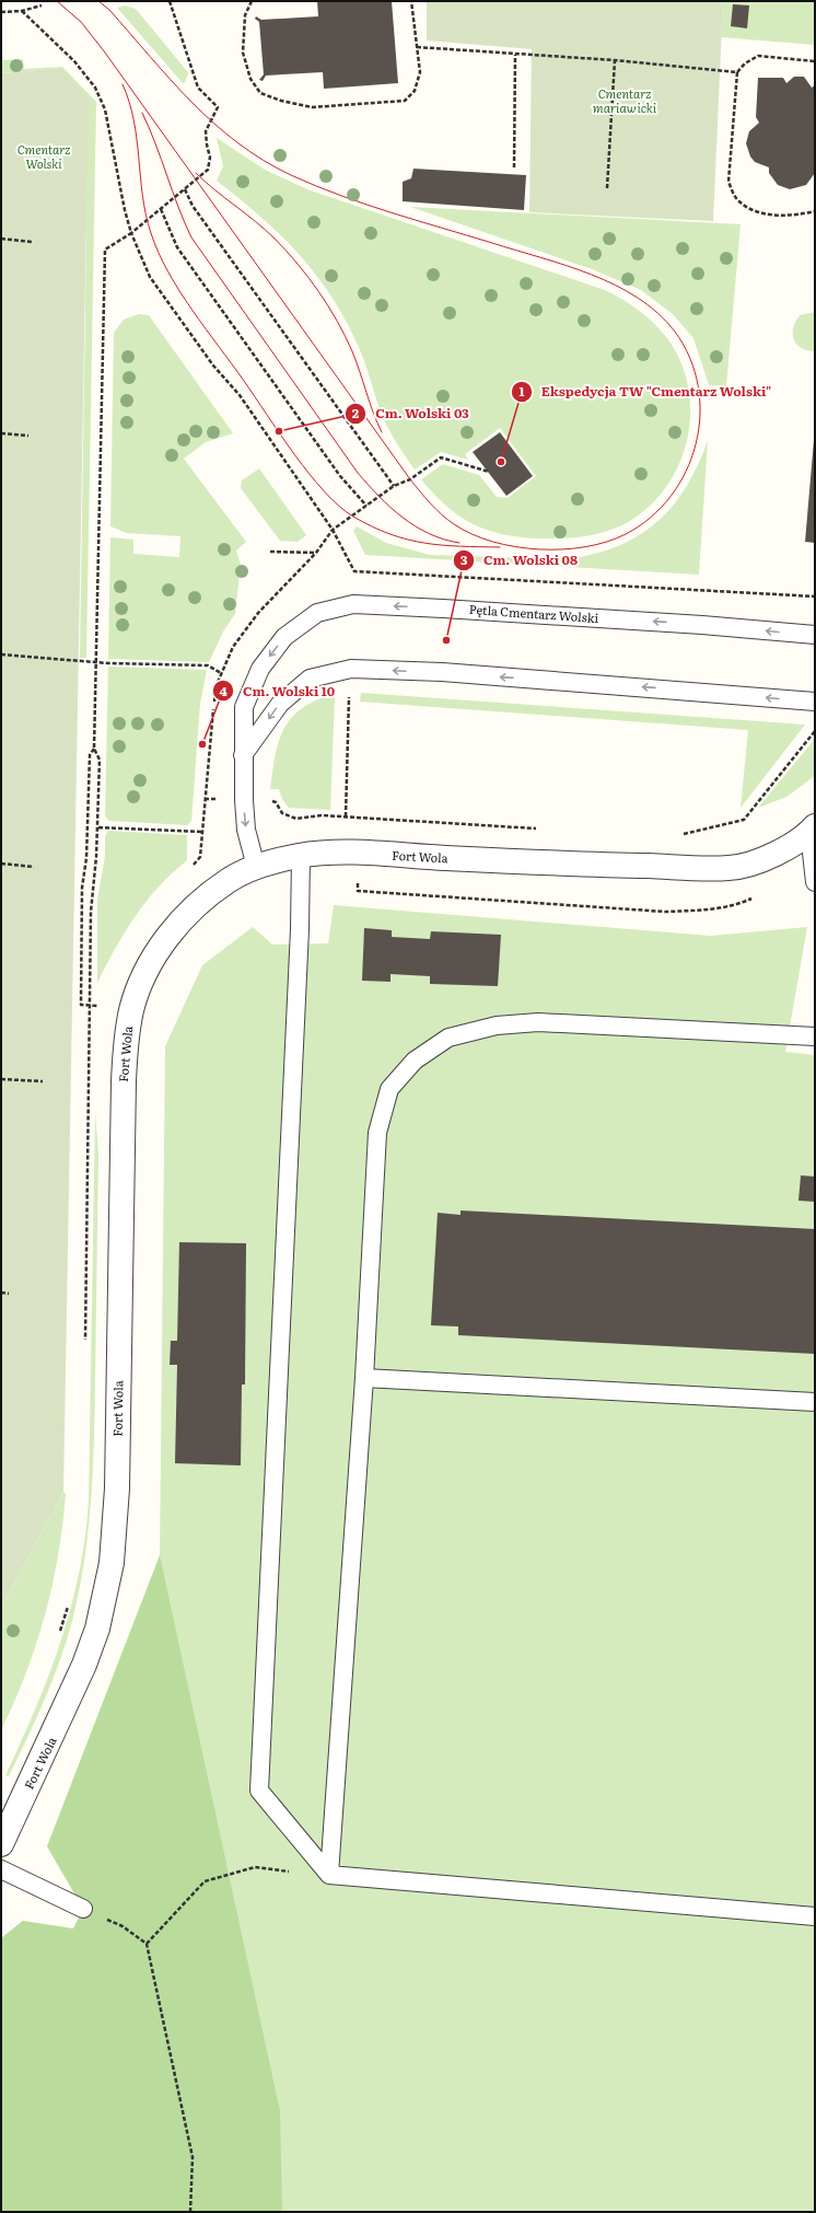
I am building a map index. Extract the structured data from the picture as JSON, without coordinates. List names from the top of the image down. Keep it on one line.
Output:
{"streets":{"street":["Fort Wola"],"lane":["Pętla Cmentarz Wolski"]},"crossings":[["Pętla Cmentarz Wolski","Fort Wola"]],"parks":["Cmentarz mariawicki","Cmentarz Wolski"],"places":["Cm. Wolski 03","Ekspedycja TW \"Cmentarz Wolski\"","Cm. Wolski 08","Cm. Wolski 10"]}
